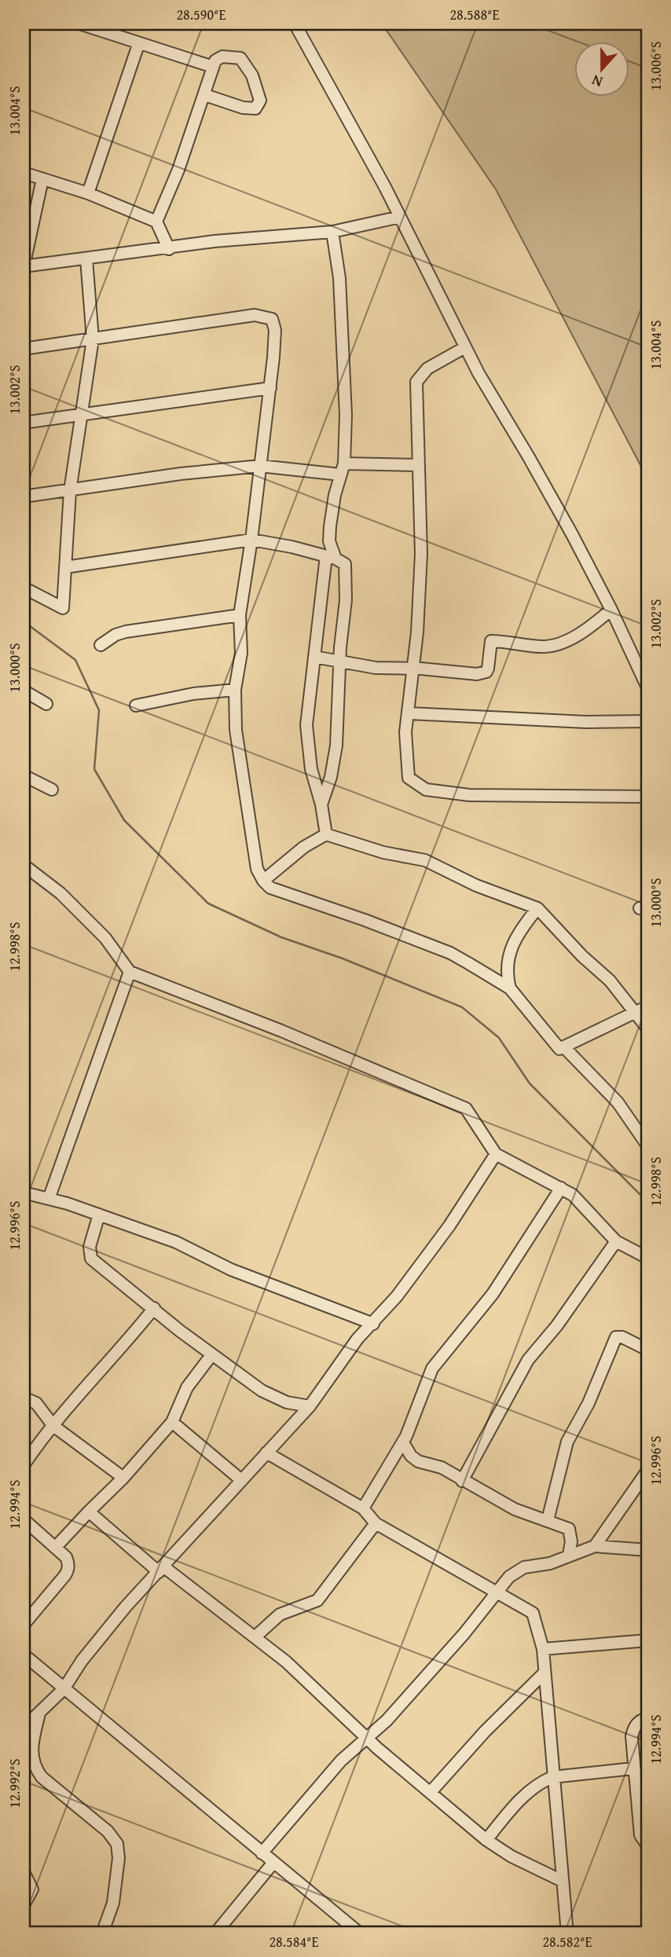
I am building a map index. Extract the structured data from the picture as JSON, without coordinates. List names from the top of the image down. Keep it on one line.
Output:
{"north":"bottom","coordinates":["28.590°E","28.588°E","13.006°S","13.004°S","13.002°S","13.000°S","12.998°S","12.996°S","12.994°S","12.992°S","28.584°E","28.582°E"]}
